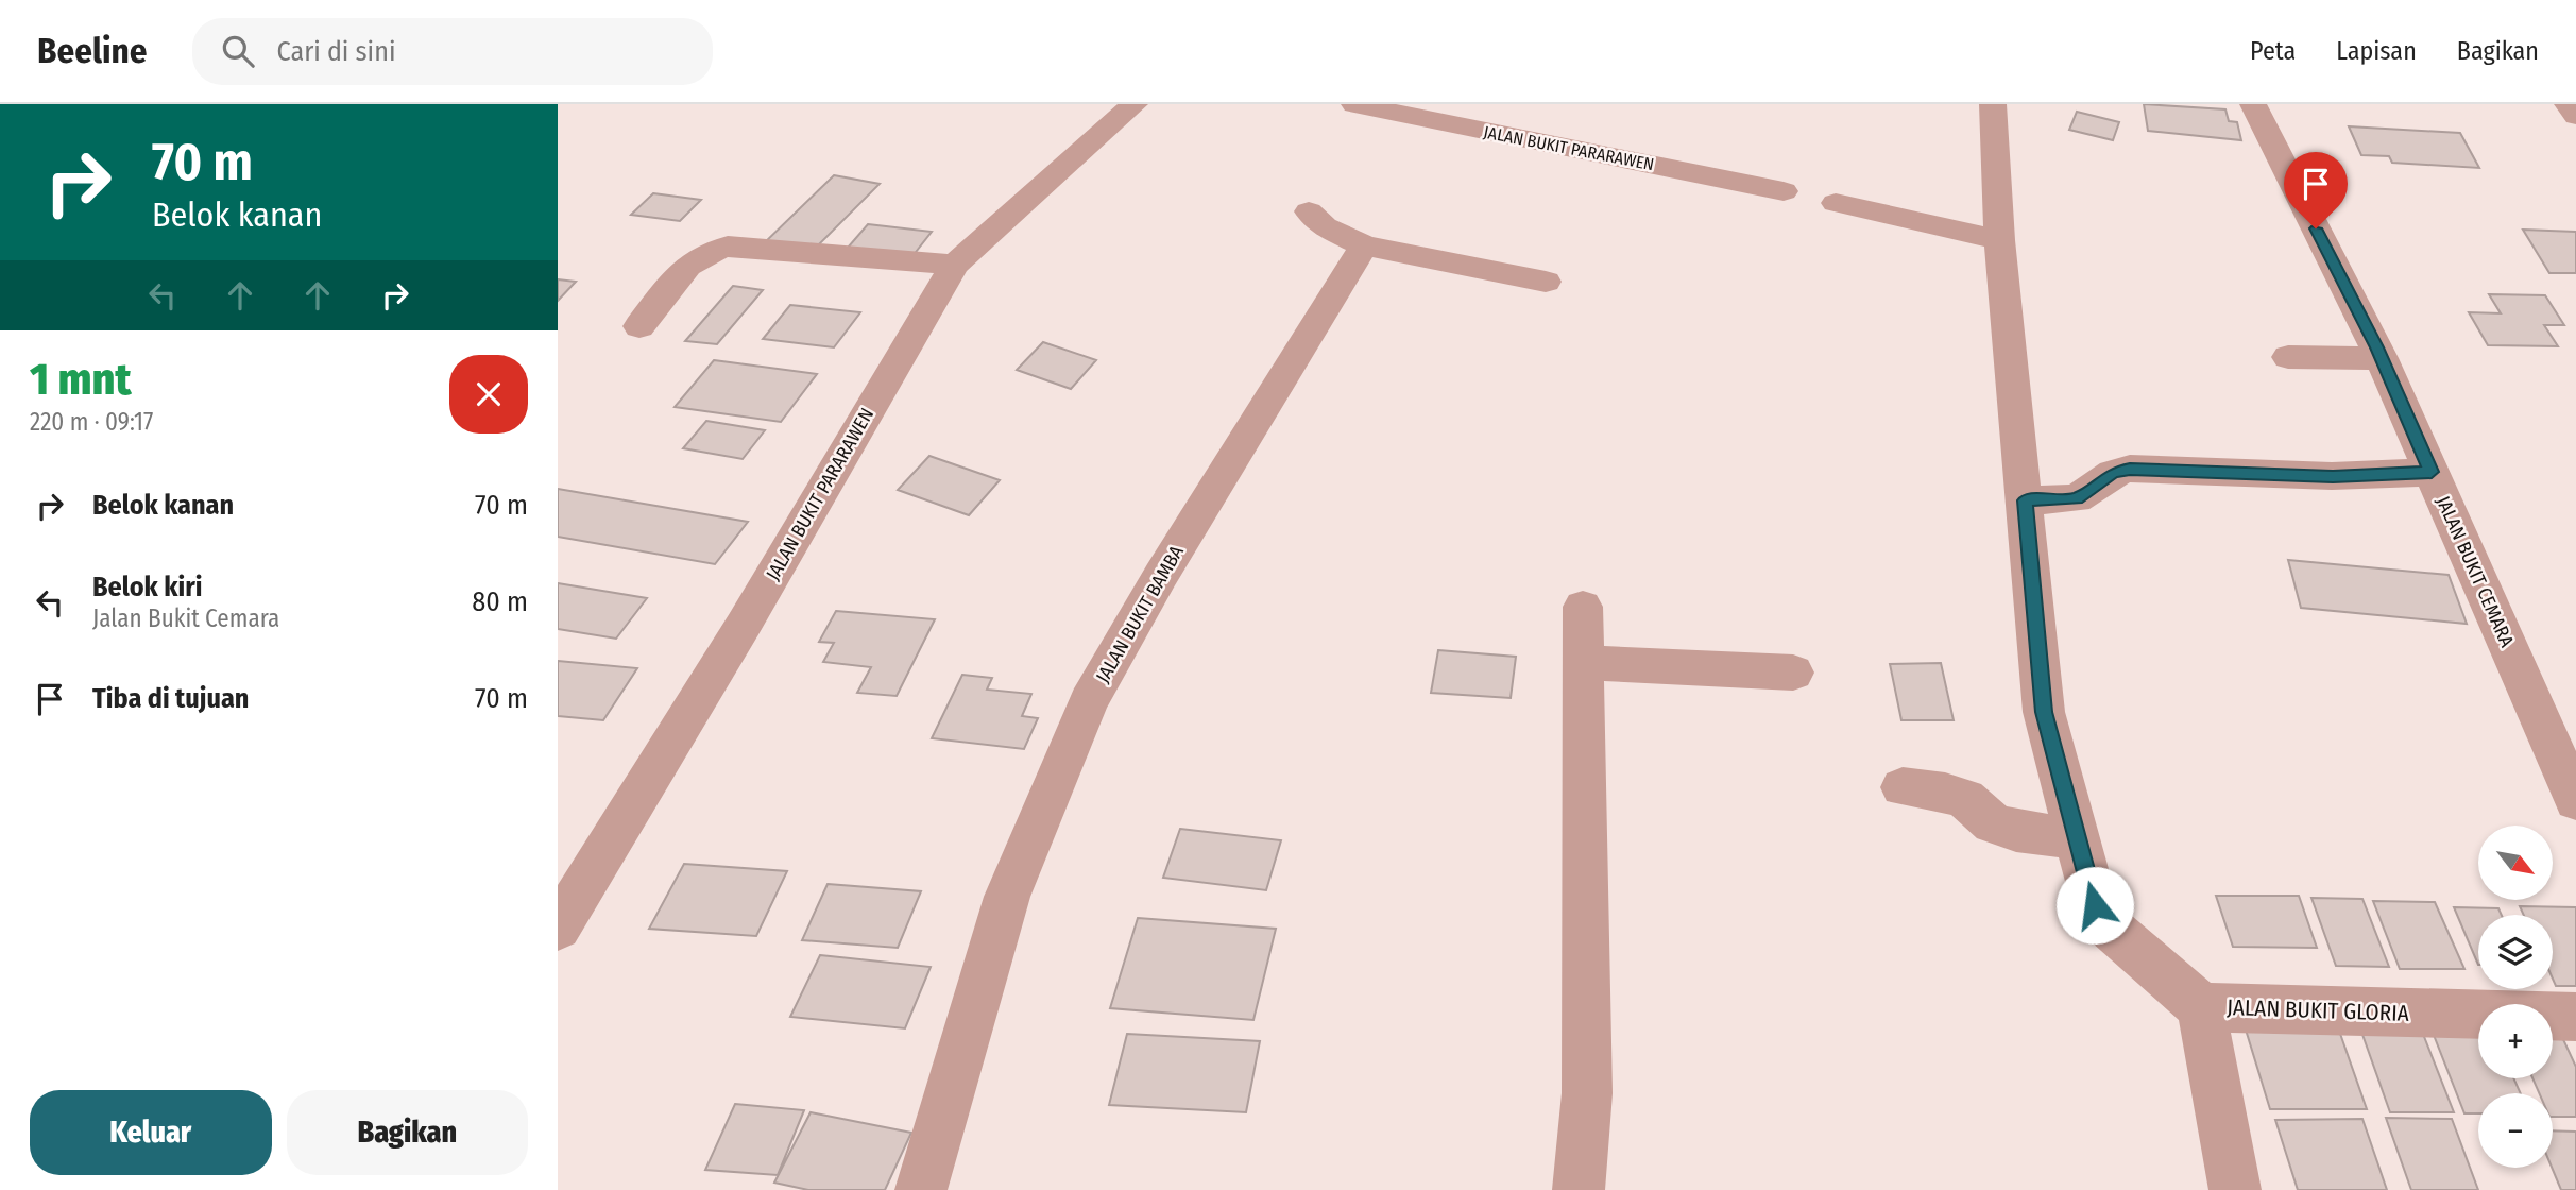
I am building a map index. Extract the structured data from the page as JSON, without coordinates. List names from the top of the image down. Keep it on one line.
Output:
{"streets":{"street":["JALAN BUKIT PARARAWEN","JALAN BUKIT CEMARA","JALAN BUKIT BAMBA","JALAN BUKIT GLORIA"]},"north":"bottom right","page":{"header":"Beeline","search":"Cari di sini","nav":["Peta","Lapisan","Bagikan"],"turn":["70 m","Belok kanan"],"heading":["1 mnt","220 m · 09:17"],"list":[{"name":"Belok kanan","value":"70 m"},{"name":"Belok kiri","note":"Jalan Bukit Cemara","value":"80 m"},{"name":"Tiba di tujuan","value":"70 m"}],"map_buttons":["+","−"],"buttons":["Keluar","Bagikan"]}}
